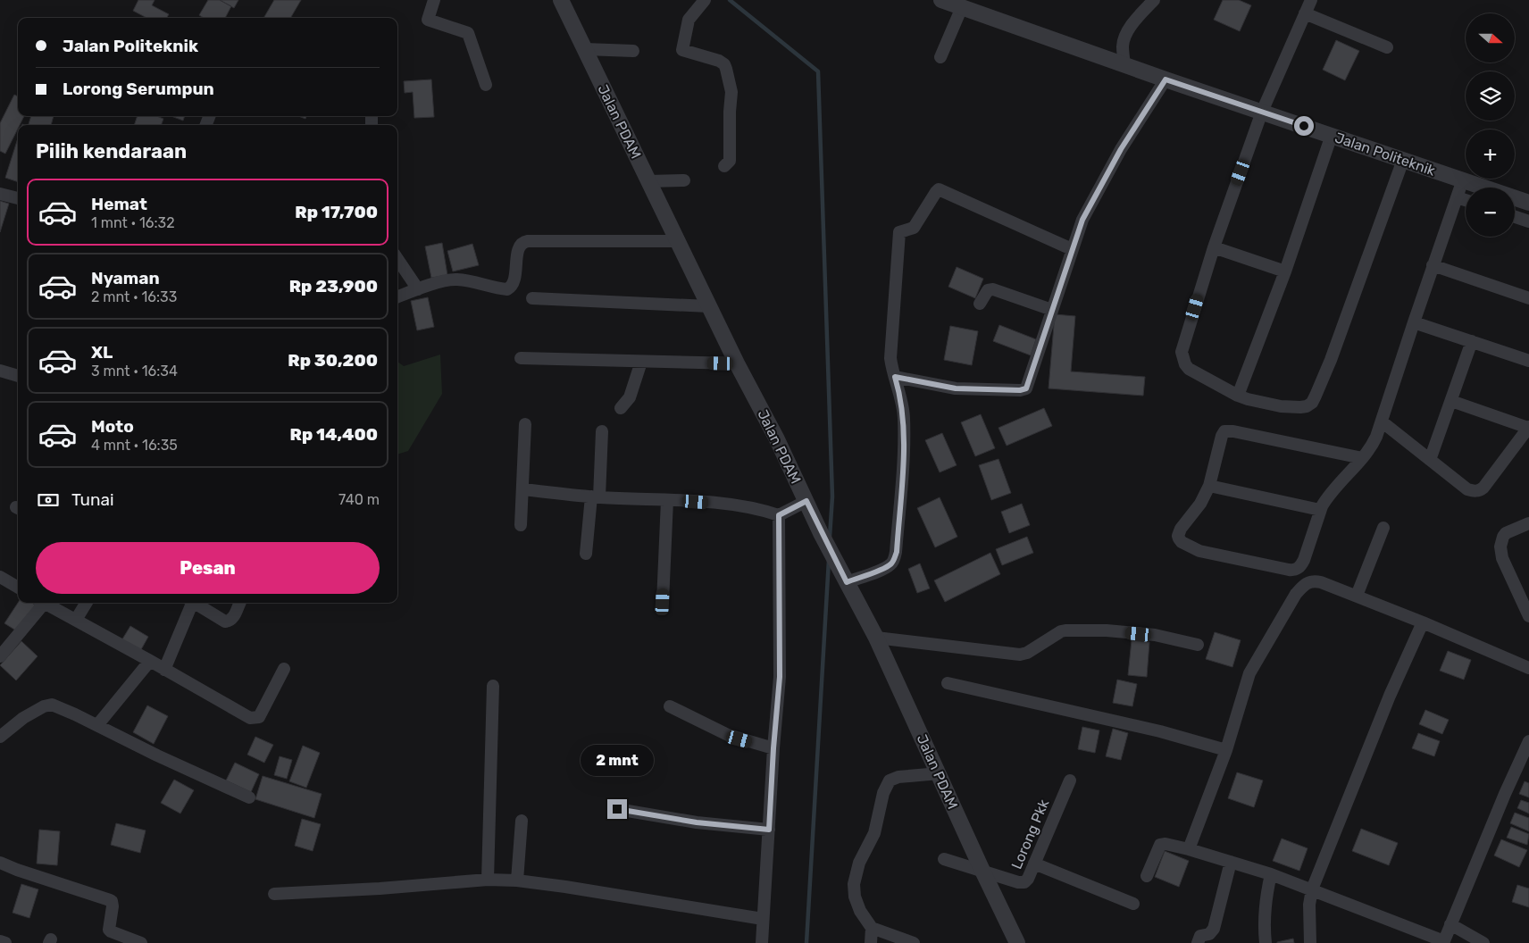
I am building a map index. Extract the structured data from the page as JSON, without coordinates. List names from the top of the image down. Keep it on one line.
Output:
{"streets":{"street":["Jalan PDAM","Jalan Politeknik","Lorong Pkk"]},"crossings":[["Jalan PDAM","Lorong Pkk"]],"north":"right","page":{"map_buttons":["+","−"],"banner":["Jalan Politeknik","Lorong Serumpun"],"heading":"Pilih kendaraan","list":[{"name":"Hemat","note":"1 mnt · 16:32","value":"Rp 17,700"},{"name":"Nyaman","note":"2 mnt · 16:33","value":"Rp 23,900"},{"name":"XL","note":"3 mnt · 16:34","value":"Rp 30,200"},{"name":"Moto","note":"4 mnt · 16:35","value":"Rp 14,400"}],"pay":["Tunai","740 m"],"buttons":"Pesan","bubble":"2 mnt"}}
